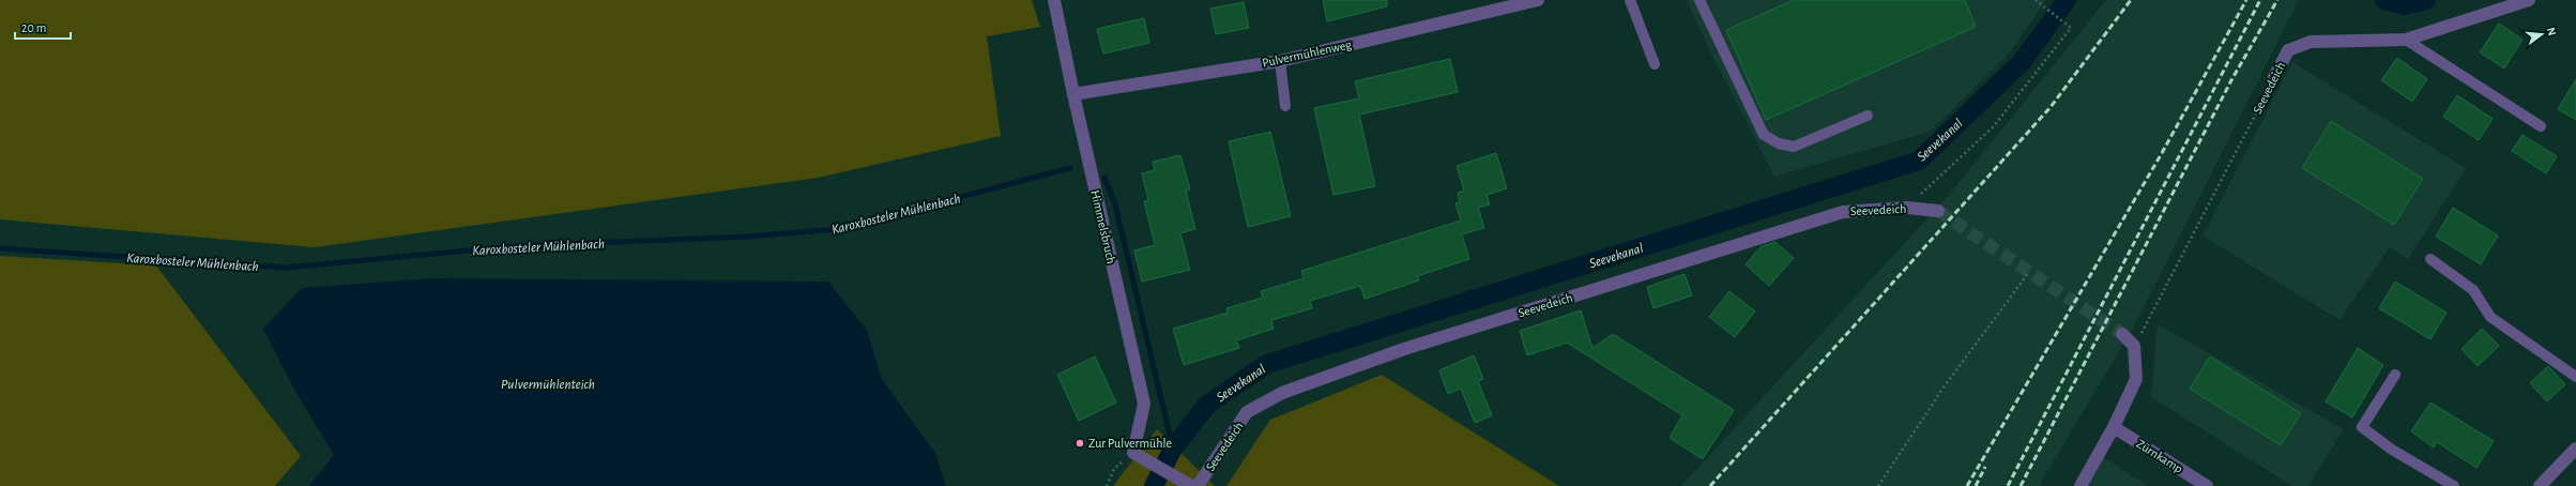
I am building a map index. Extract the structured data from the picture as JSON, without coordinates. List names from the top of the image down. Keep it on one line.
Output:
{"streets":{"street":["Pulvermühlenweg","Seevedeich","Himmelsbruch","Zürnkamp"]},"crossings":[["Pulvermühlenweg","Himmelsbruch"]],"water":["Seevekanal","Karoxbosteler Mühlenbach","Pulvermühlenteich"],"places":["Zur Pulvermühle"],"scale_bar":"20 m","north":"right"}
